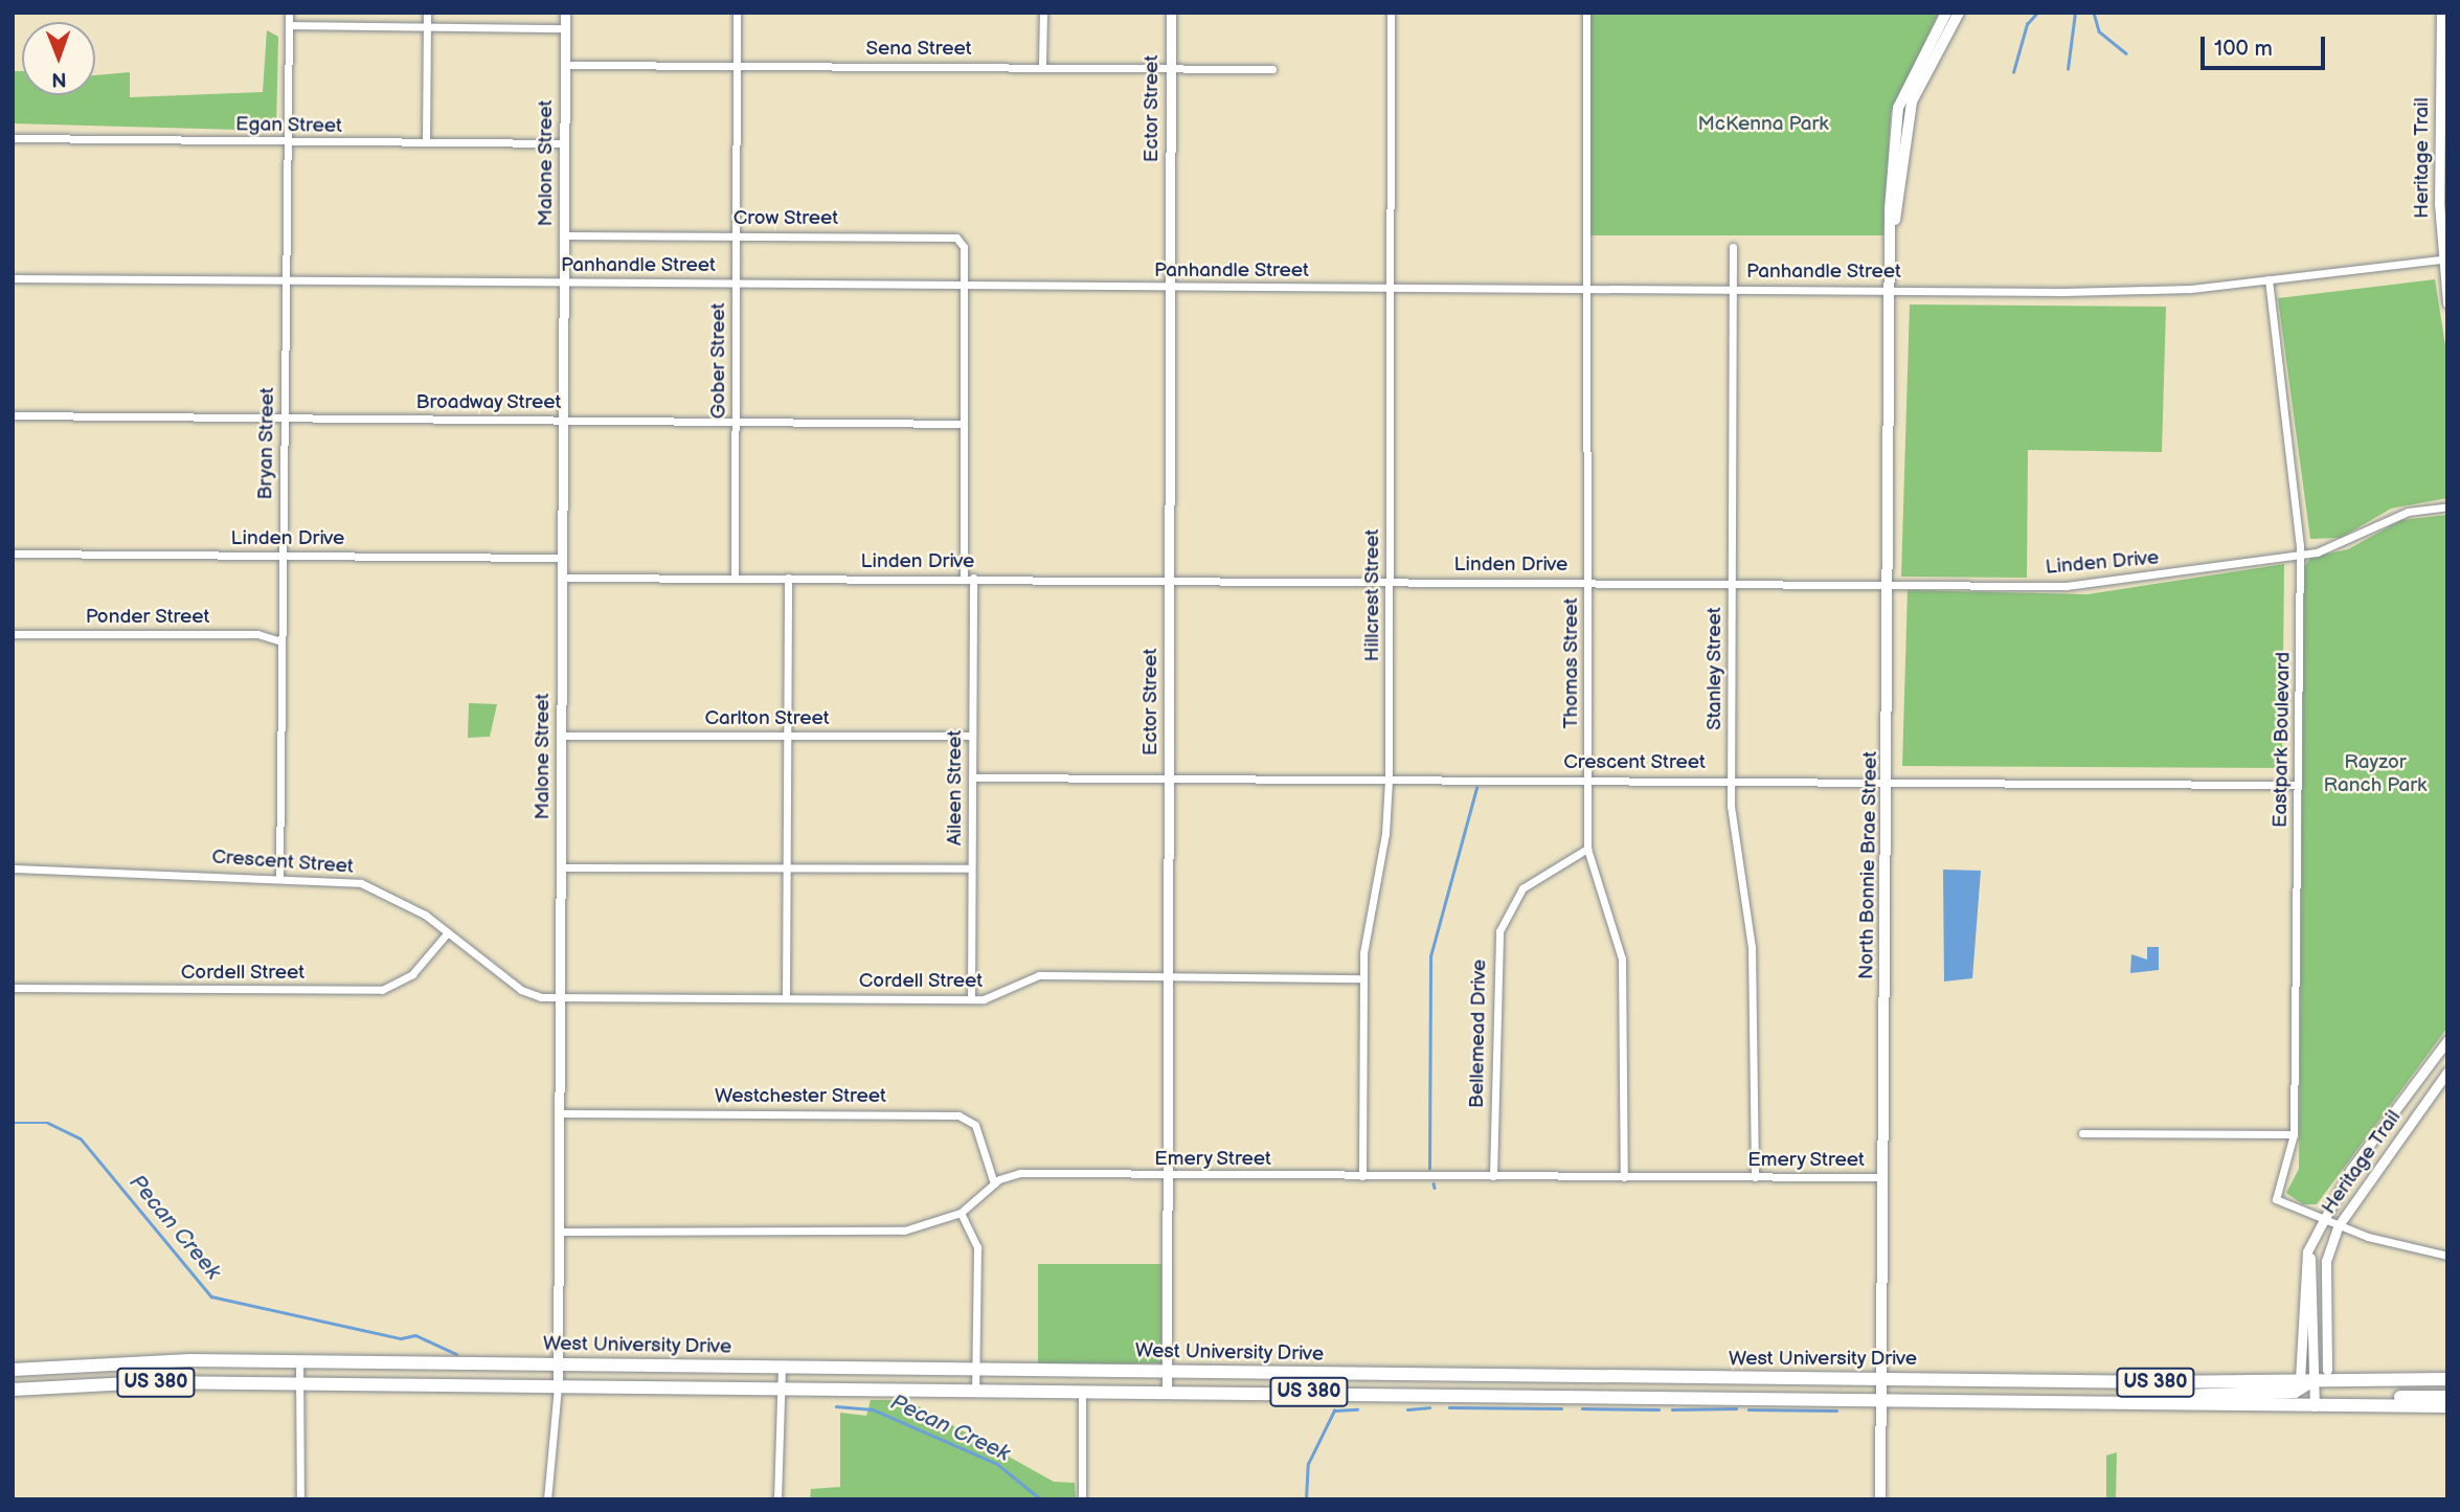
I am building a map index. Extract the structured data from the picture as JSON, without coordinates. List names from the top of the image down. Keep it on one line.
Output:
{"streets":{"main road":["North Bonnie Brae Street","West University Drive","US 380"],"street":["Sena Street","Ector Street","Egan Street","Heritage Trail","Malone Street","Crow Street","Panhandle Street","Gober Street","Broadway Street","Bryan Street","Linden Drive","Hillcrest Street","Ponder Street","Thomas Street","Stanley Street","Carlton Street","Eastpark Boulevard","Crescent Street","Aileen Street","Cordell Street","Bellemead Drive","Westchester Street","Emery Street"]},"crossings":[["Sena Street","Ector Street"],["Sena Street","Malone Street"],["Sena Street","Gober Street"],["Ector Street","Panhandle Street"],["Ector Street","Linden Drive"],["Ector Street","Crescent Street"],["Ector Street","Cordell Street"],["Ector Street","Emery Street"],["Ector Street","West University Drive"],["Egan Street","Malone Street"],["Egan Street","Bryan Street"],["Heritage Trail","Panhandle Street"],["Heritage Trail","Eastpark Boulevard"],["Heritage Trail","West University Drive"],["Malone Street","Crow Street"],["Malone Street","Panhandle Street"],["Malone Street","Broadway Street"],["Malone Street","Linden Drive"],["Malone Street","Carlton Street"],["Malone Street","Crescent Street"],["Malone Street","Cordell Street"],["Malone Street","Westchester Street"],["Malone Street","Emery Street"],["Malone Street","West University Drive"],["Crow Street","Panhandle Street"],["Crow Street","Gober Street"],["Panhandle Street","Gober Street"],["Panhandle Street","Bryan Street"],["Panhandle Street","Hillcrest Street"],["Panhandle Street","Thomas Street"],["Panhandle Street","Stanley Street"],["Panhandle Street","Eastpark Boulevard"],["Panhandle Street","North Bonnie Brae Street"],["Gober Street","Broadway Street"],["Gober Street","Linden Drive"],["Broadway Street","Bryan Street"],["Bryan Street","Linden Drive"],["Bryan Street","Ponder Street"],["Bryan Street","Crescent Street"],["Linden Drive","Hillcrest Street"],["Linden Drive","Thomas Street"],["Linden Drive","Stanley Street"],["Linden Drive","Eastpark Boulevard"],["Linden Drive","Aileen Street"],["Linden Drive","North Bonnie Brae Street"],["Hillcrest Street","Crescent Street"],["Hillcrest Street","Cordell Street"],["Hillcrest Street","Emery Street"],["Thomas Street","Crescent Street"],["Thomas Street","Bellemead Drive"],["Thomas Street","Emery Street"],["Stanley Street","Crescent Street"],["Stanley Street","Emery Street"],["Carlton Street","Aileen Street"],["Eastpark Boulevard","Crescent Street"],["Crescent Street","Aileen Street"],["Crescent Street","North Bonnie Brae Street"],["Crescent Street","Cordell Street"],["Aileen Street","Cordell Street"],["North Bonnie Brae Street","Emery Street"],["North Bonnie Brae Street","West University Drive"],["Bellemead Drive","Emery Street"],["Westchester Street","Emery Street"]],"water":["Pecan Creek"],"parks":["McKenna Park","Rayzor Ranch Park"],"scale_bar":"100 m","north":"bottom"}
